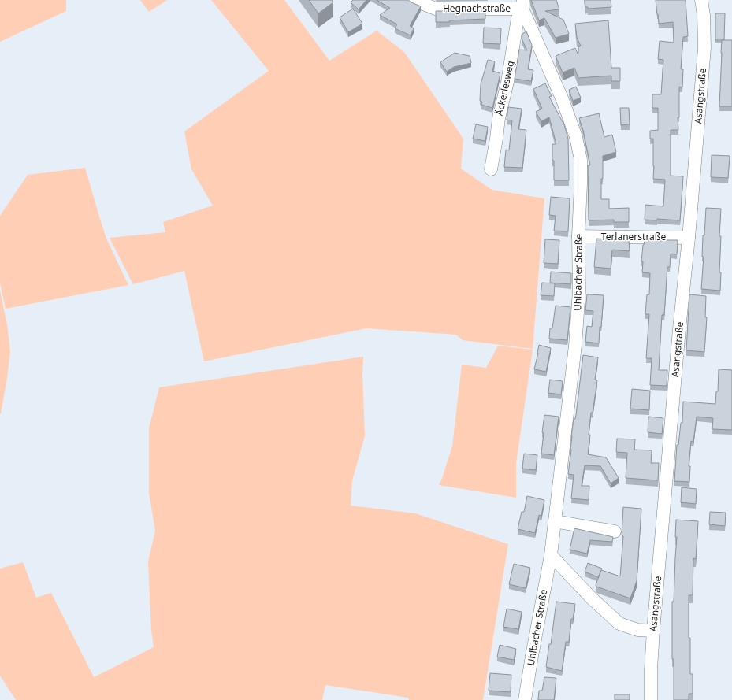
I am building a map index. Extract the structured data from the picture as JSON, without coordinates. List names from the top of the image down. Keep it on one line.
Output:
{"streets":{"street":["Hegnachstraße","Äckerlesweg","Asangstraße","Terlanerstraße","Uhlbacher Straße"]},"crossings":[["Hegnachstraße","Äckerlesweg"],["Hegnachstraße","Uhlbacher Straße"],["Äckerlesweg","Uhlbacher Straße"],["Asangstraße","Terlanerstraße"],["Terlanerstraße","Uhlbacher Straße"]]}
